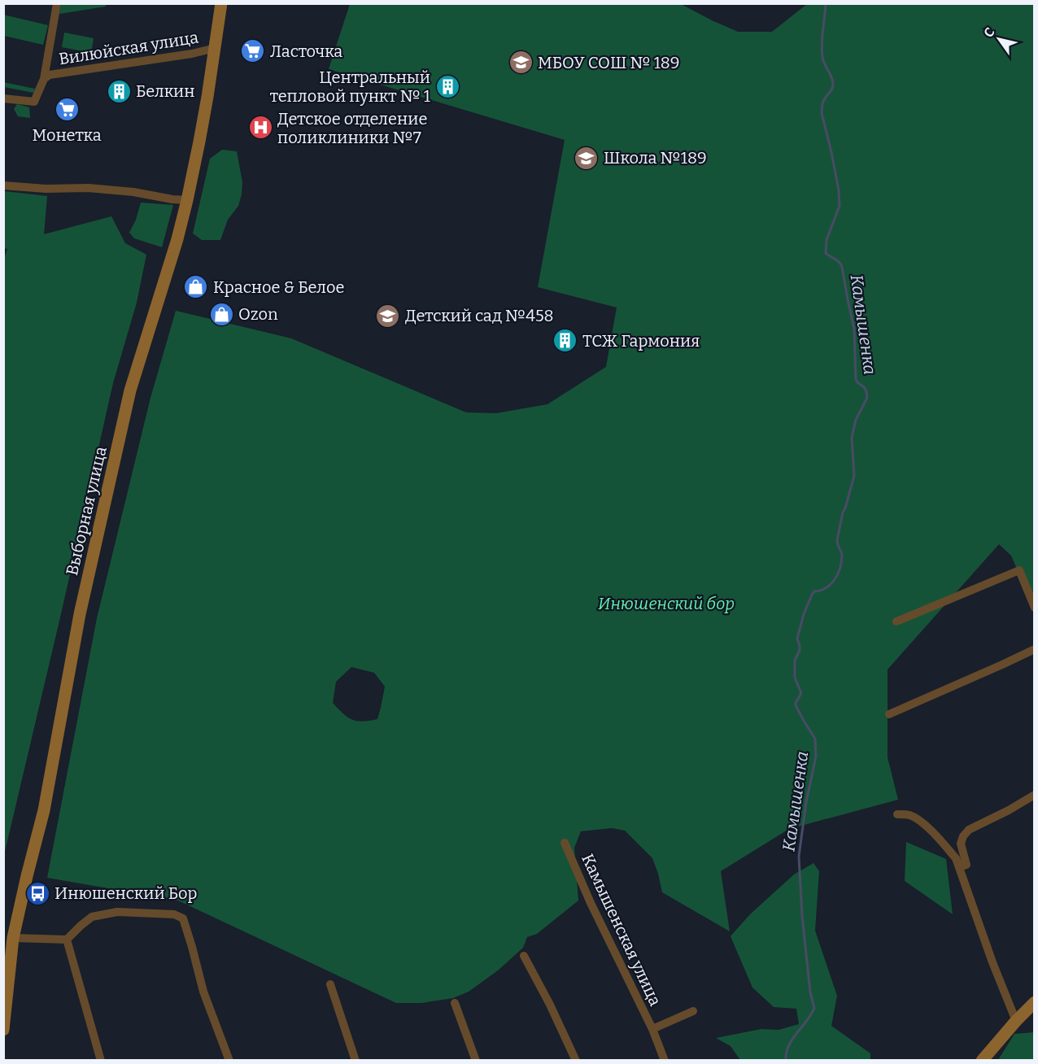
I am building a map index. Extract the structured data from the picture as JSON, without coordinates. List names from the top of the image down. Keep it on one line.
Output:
{"streets":{"main road":["Выборная улица"],"street":["Вилюйская улица","Камышенская улица"]},"crossings":[["Вилюйская улица","Выборная улица"]],"water":["Камышенка"],"parks":["Инюшенский бор"],"places":{"supermarket":["Ласточка","Монетка"],"school or university":["МБОУ СОШ № 189","Школа №189","Детский сад №458"],"building":["Центральный тепловой пункт № 1","Белкин","ТСЖ Гармония"],"hospital":["Детское отделение поликлиники №7"],"shop":["Красное & Белое","Ozon"],"bus stop":["Инюшенский Бор"]},"north":"top left"}
